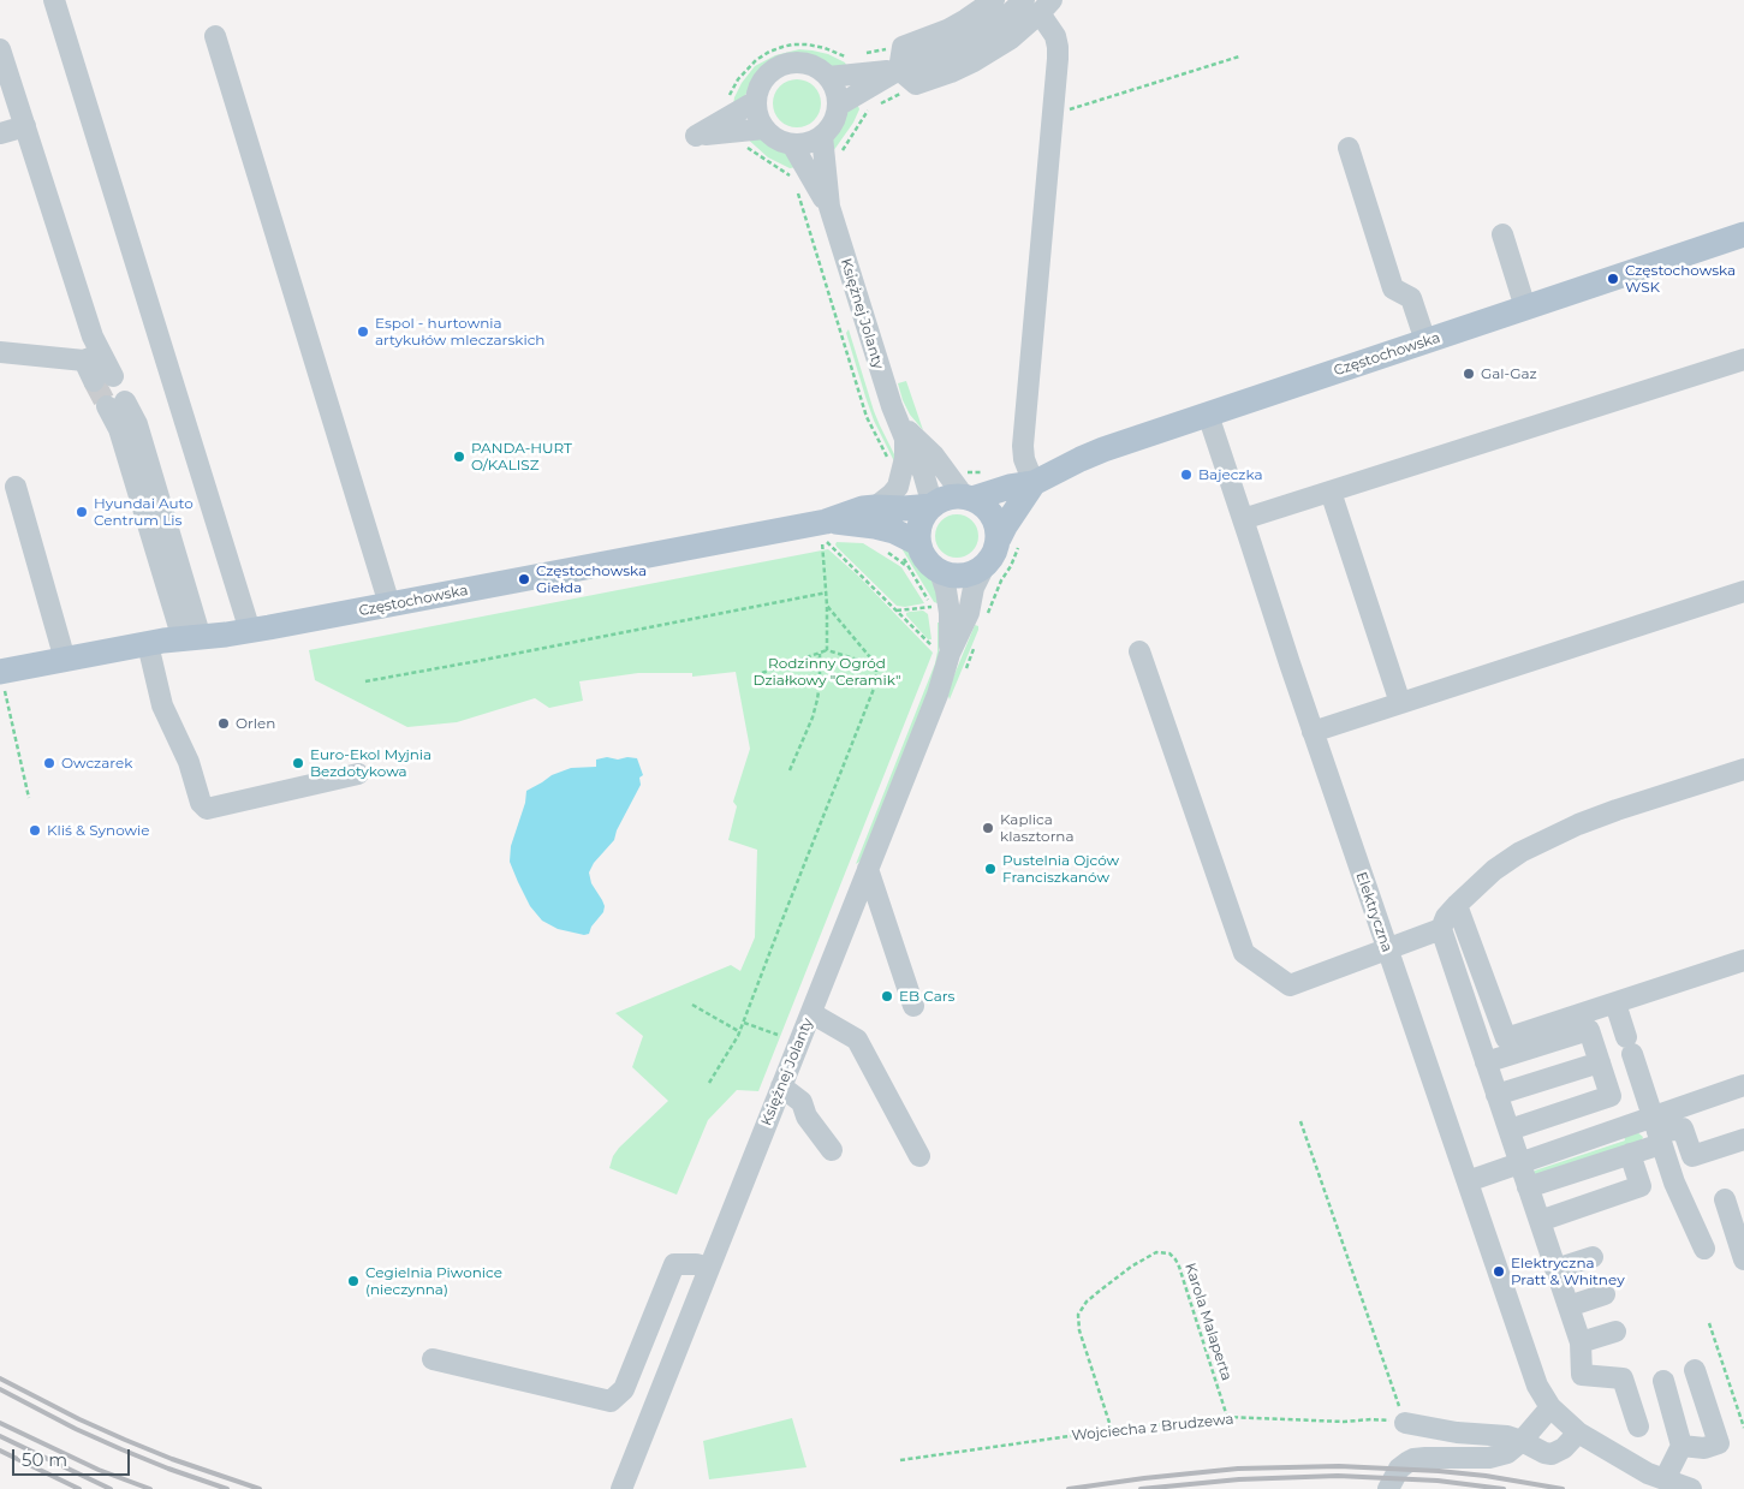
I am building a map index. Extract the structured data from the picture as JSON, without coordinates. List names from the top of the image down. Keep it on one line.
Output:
{"streets":{"main road":["Częstochowska"],"street":["Księżnej Jolanty","Elektryczna"],"path":["Karola Malaperta","Wojciecha z Brudzewa"]},"crossings":[["Księżnej Jolanty","Częstochowska"],["Częstochowska","Elektryczna"],["Karola Malaperta","Wojciecha z Brudzewa"]],"parks":["Rodzinny Ogród Działkowy \"Ceramik\""],"places":["Częstochowska WSK","Espol - hurtownia artykułów mleczarskich","Gal-Gaz","PANDA-HURT O/KALISZ","Bajeczka","Hyundai Auto Centrum Lis","Częstochowska Giełda","Orlen","Owczarek","Euro-Ekol Myjnia Bezdotykowa","Kaplica klasztorna","Kliś & Synowie","Pustelnia Ojców Franciszkanów","EB Cars","Elektryczna Pratt & Whitney","Cegielnia Piwonice (nieczynna)"],"scale_bar":"50 m"}
